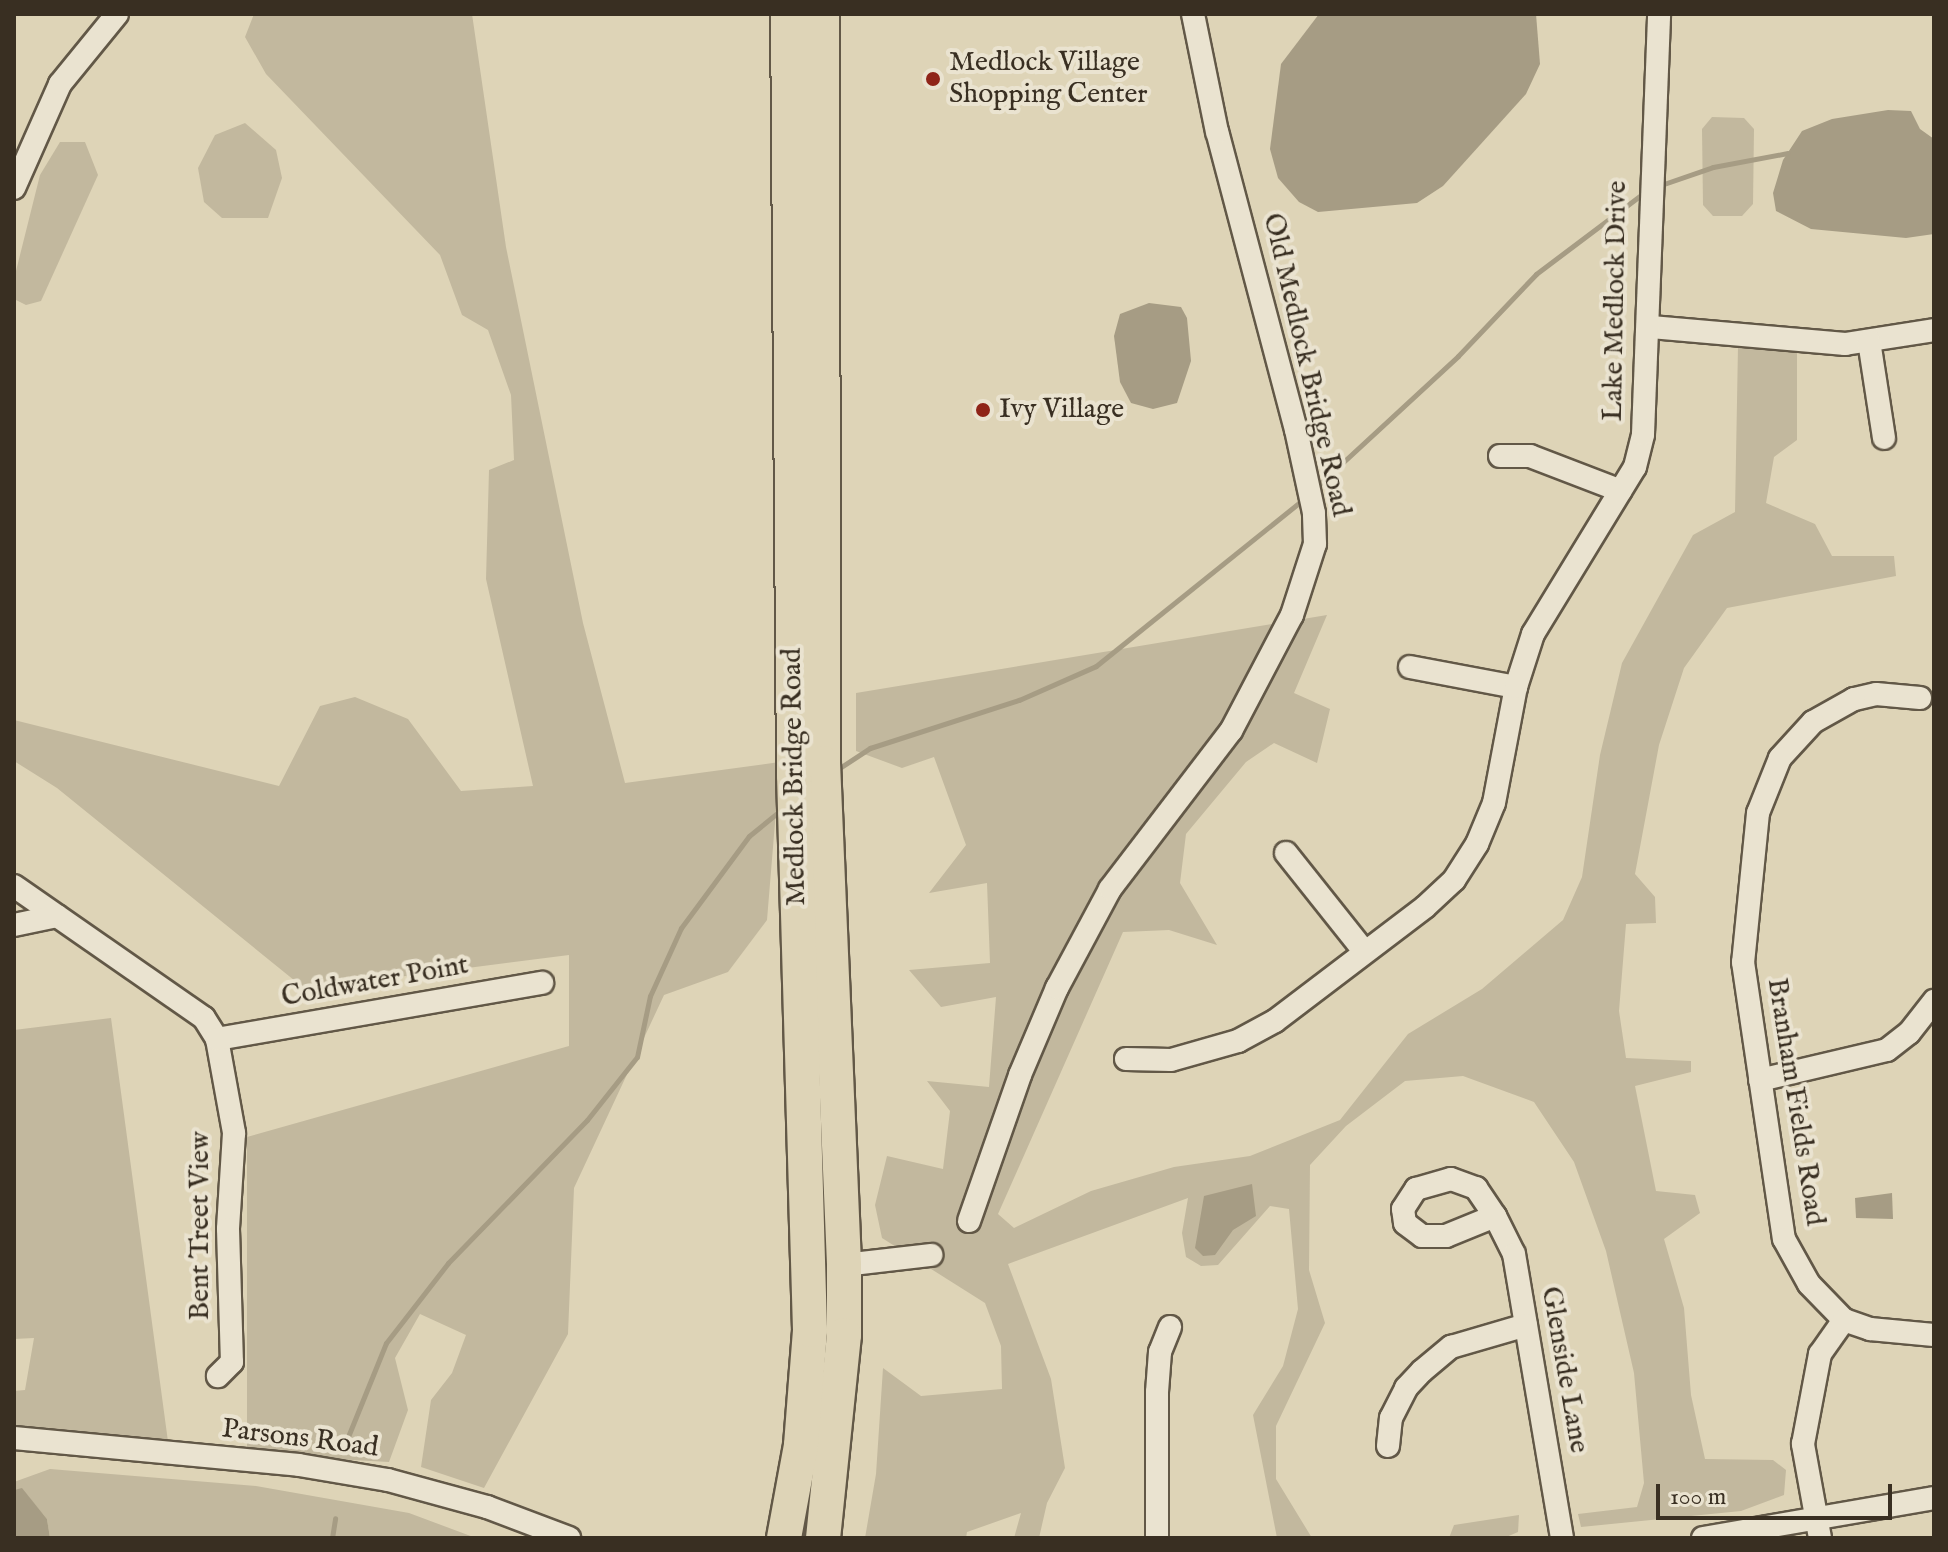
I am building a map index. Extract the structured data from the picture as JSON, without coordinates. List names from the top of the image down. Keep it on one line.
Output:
{"streets":{"highway":["Medlock Bridge Road"],"street":["Lake Medlock Drive","Old Medlock Bridge Road","Coldwater Point","Branham Fields Road","Bent Treet View","Glenside Lane","Parsons Road"]},"crossings":[["Coldwater Point","Bent Treet View"]],"places":["Medlock Village Shopping Center","Ivy Village"],"scale_bar":"100 m"}
